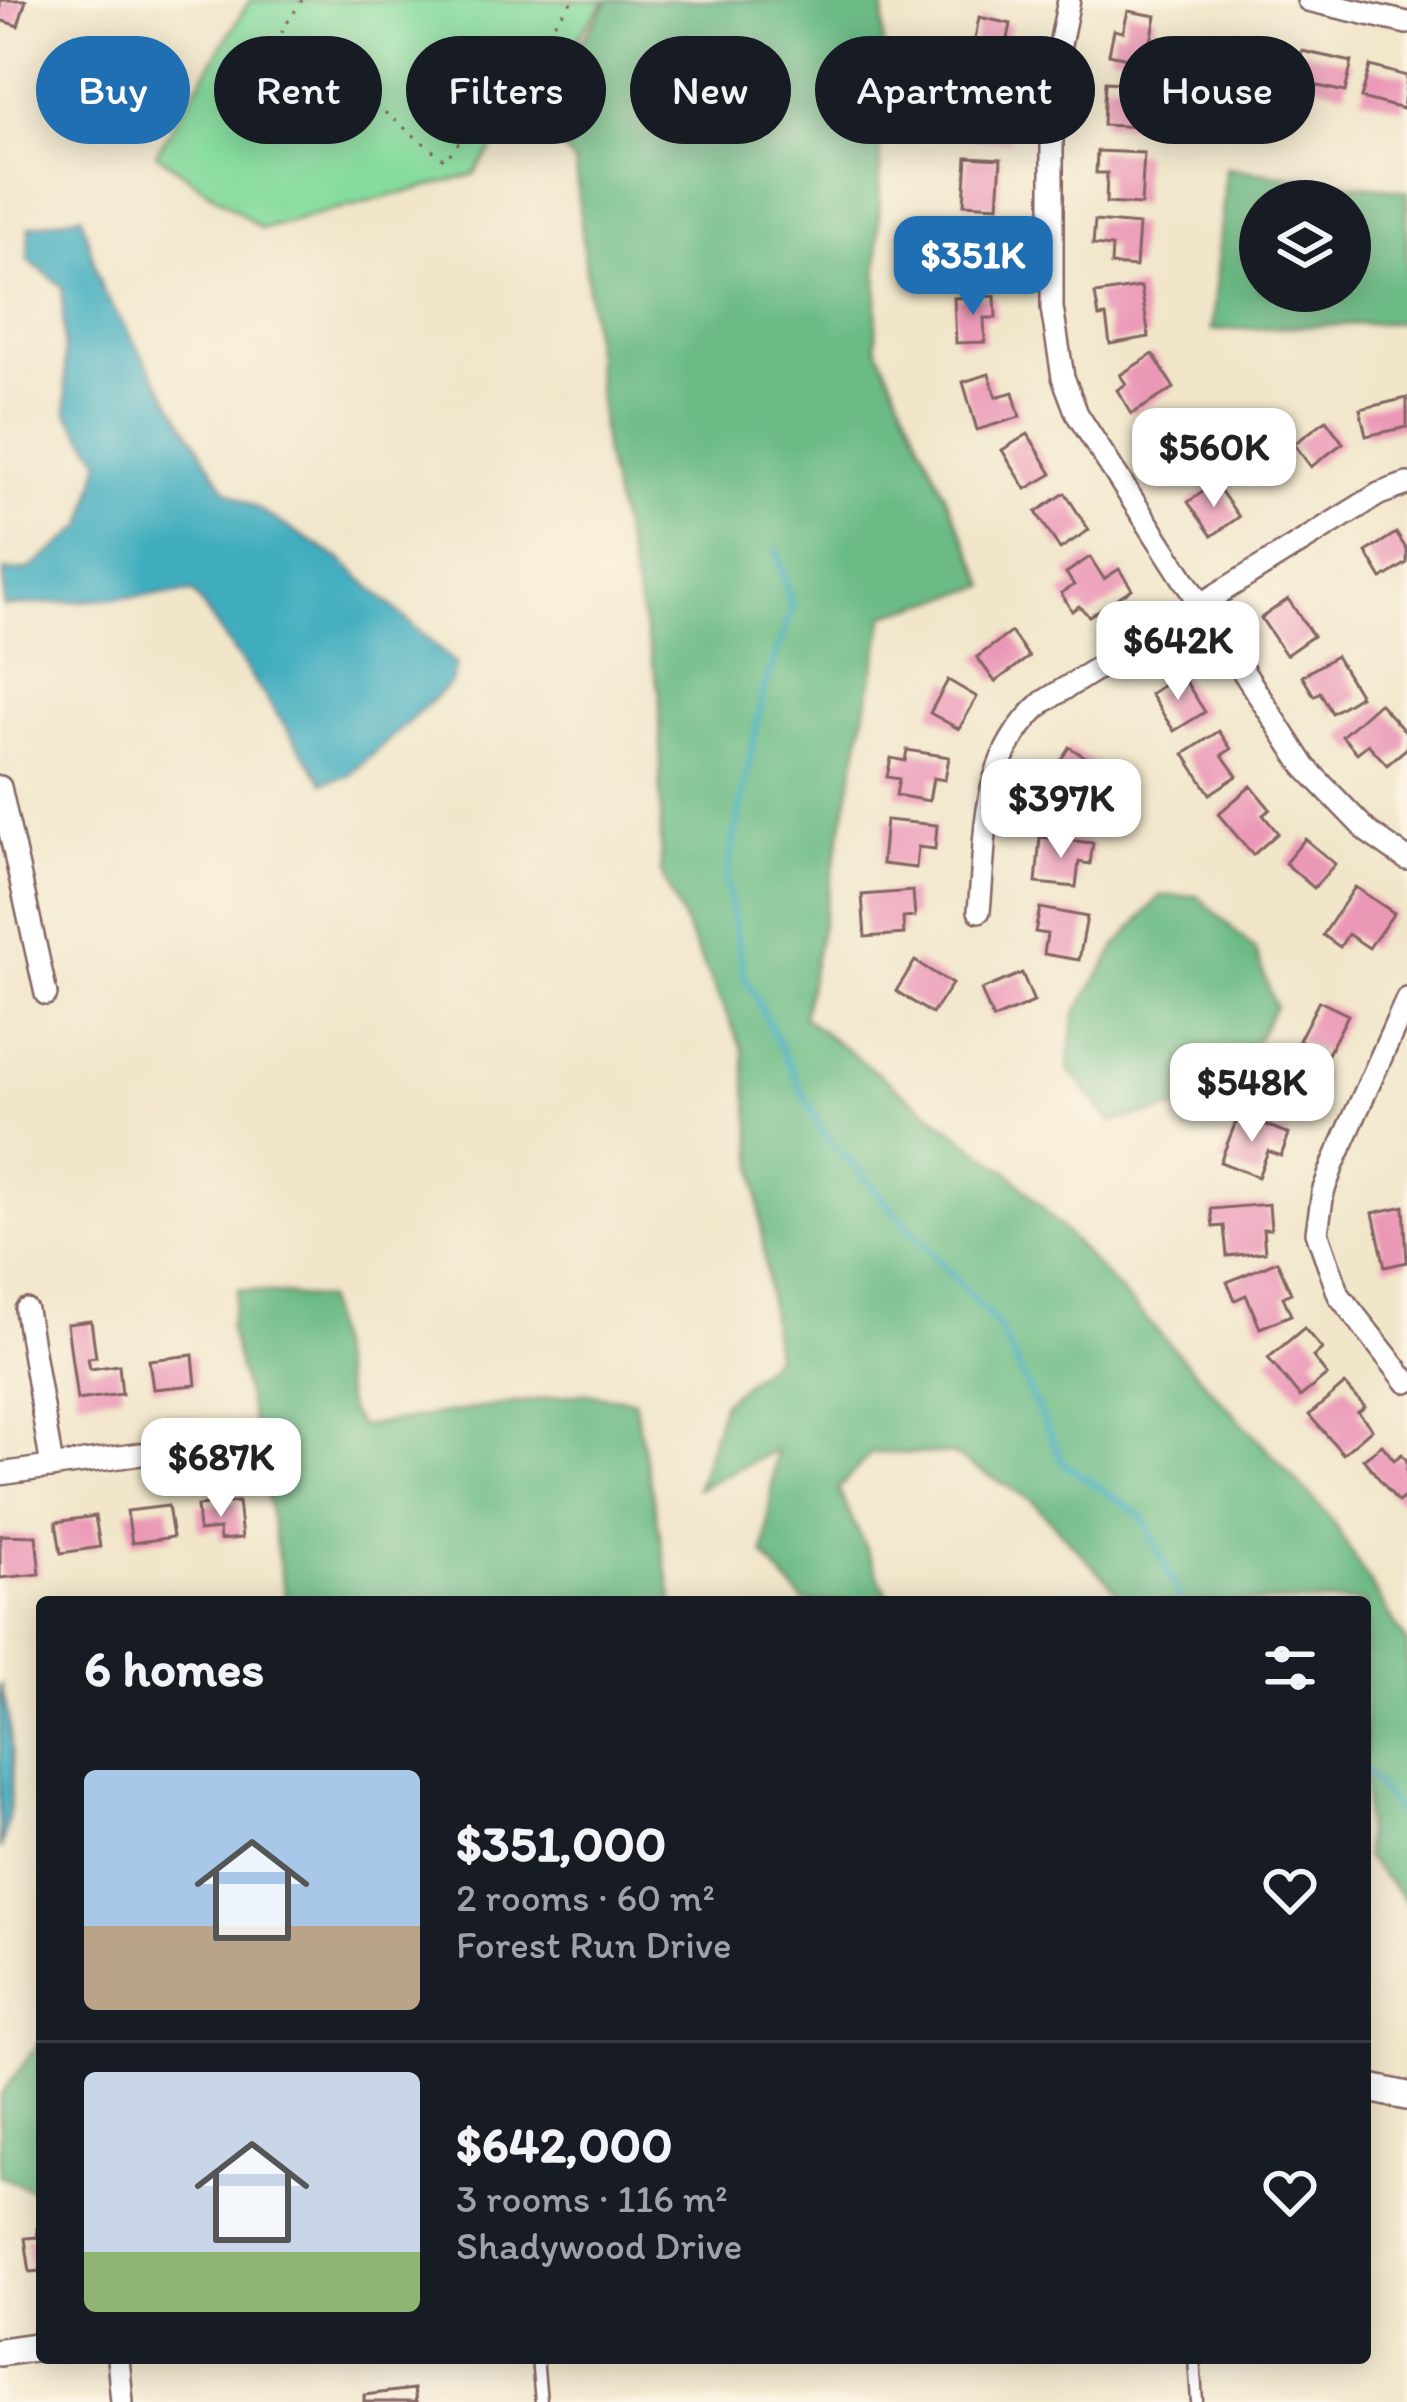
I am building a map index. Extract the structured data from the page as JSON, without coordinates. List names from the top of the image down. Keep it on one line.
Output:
{"page":{"chip":["Buy","Rent","Filters","New","Apartment","House"],"price":["$351K","$560K","$642K","$397K","$548K","$687K"],"heading":"6 homes","list":[{"name":"$351,000","note":"2 rooms · 60 m² · Forest Run Drive"},{"name":"$642,000","note":"3 rooms · 116 m² · Shadywood Drive"}]}}
